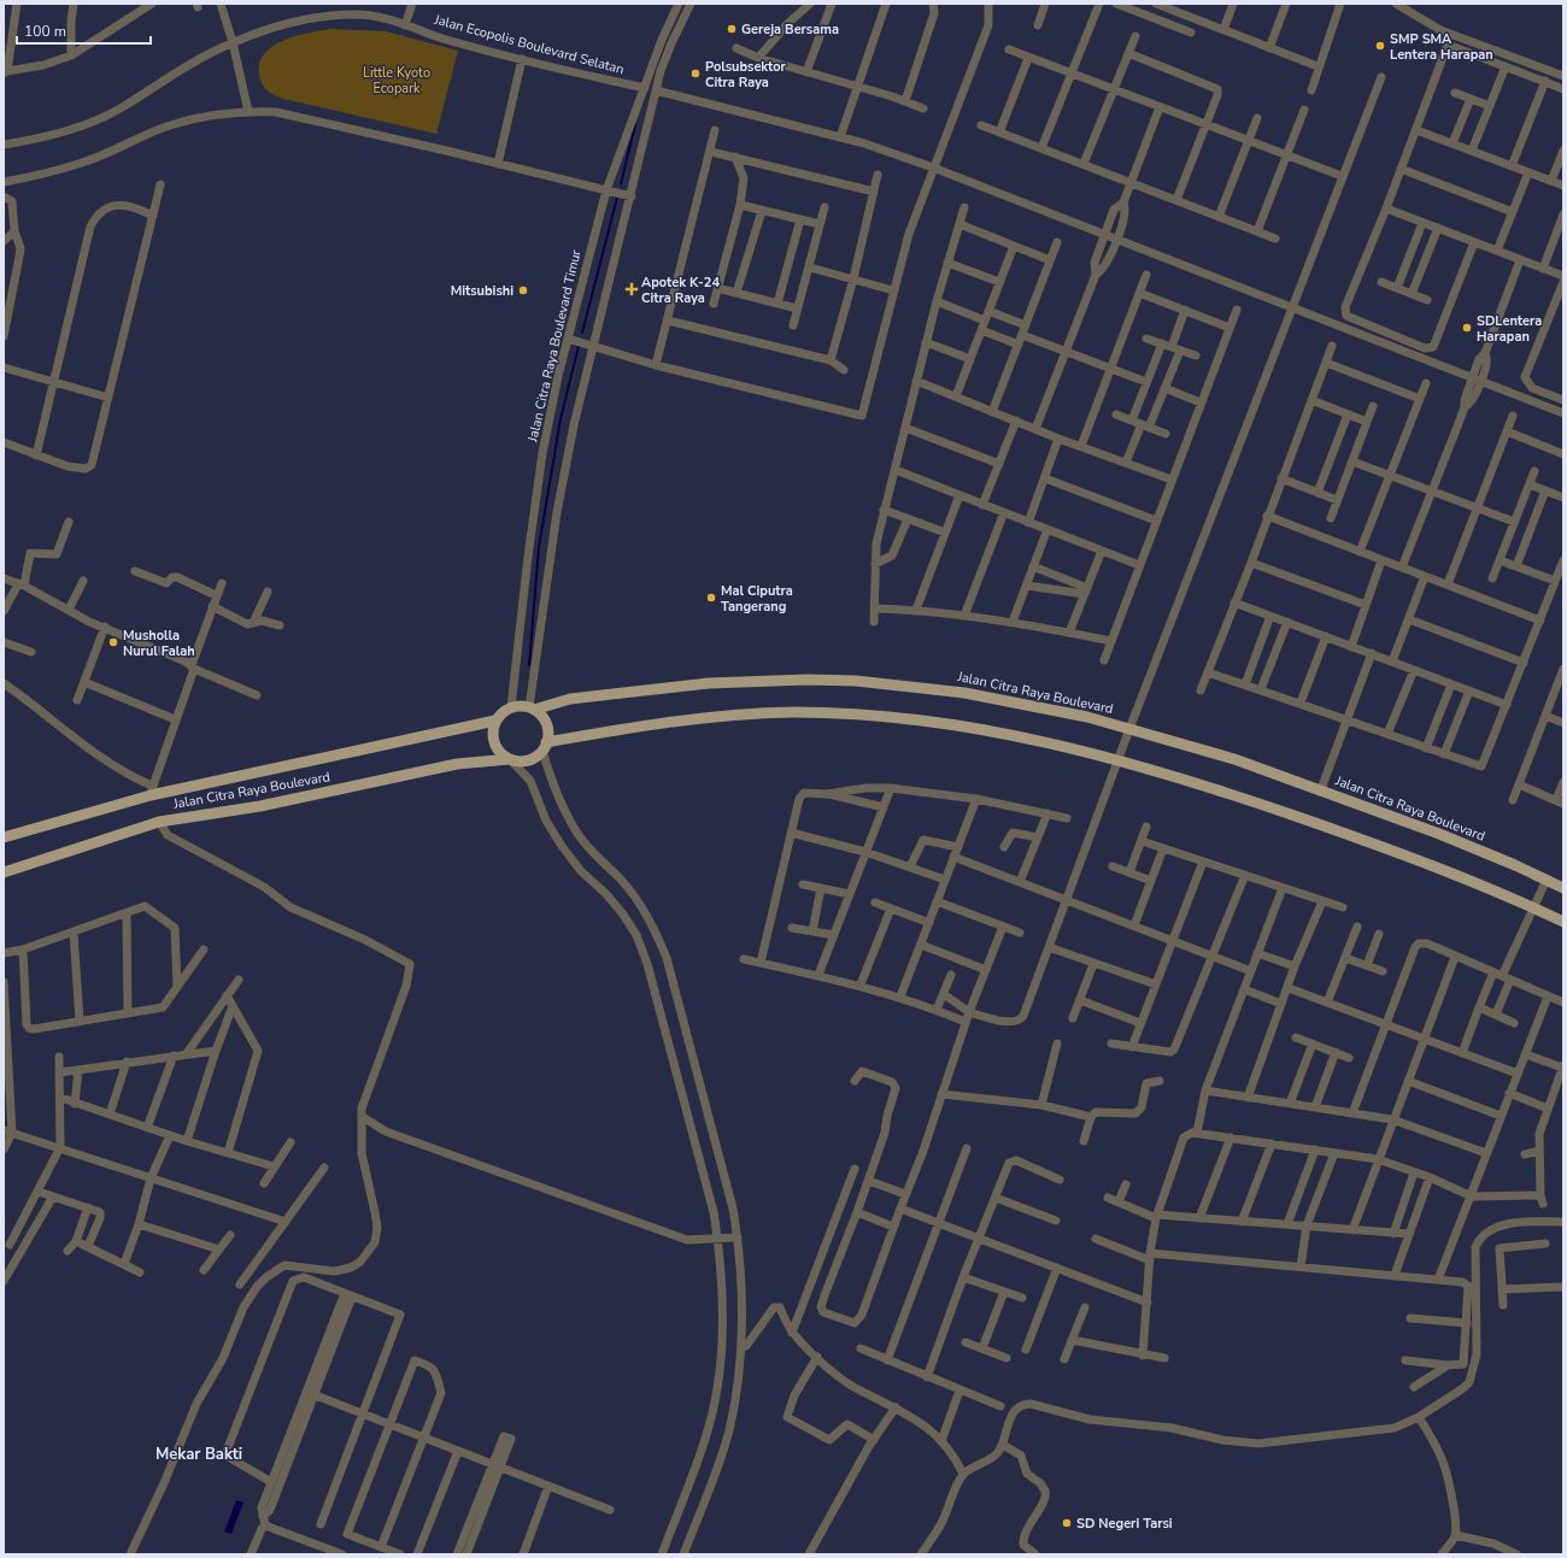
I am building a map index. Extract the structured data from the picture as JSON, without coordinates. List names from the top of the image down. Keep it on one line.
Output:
{"streets":{"main road":["Jalan Citra Raya Boulevard"],"street":["Jalan Ecopolis Boulevard Selatan","Jalan Citra Raya Boulevard Timur"]},"crossings":[["Jalan Ecopolis Boulevard Selatan","Jalan Citra Raya Boulevard Timur"],["Jalan Citra Raya Boulevard Timur","Jalan Citra Raya Boulevard"]],"districts":["Mekar Bakti"],"parks":["Little Kyoto Ecopark"],"places":{"other":["Gereja Bersama","SMP SMA Lentera Harapan","Polsubsektor Citra Raya","Mitsubishi","SDLentera Harapan","Mal Ciputra Tangerang","Musholla Nurul Falah","SD Negeri Tarsi"],"health":["Apotek K-24 Citra Raya"]},"scale_bar":"100 m"}
